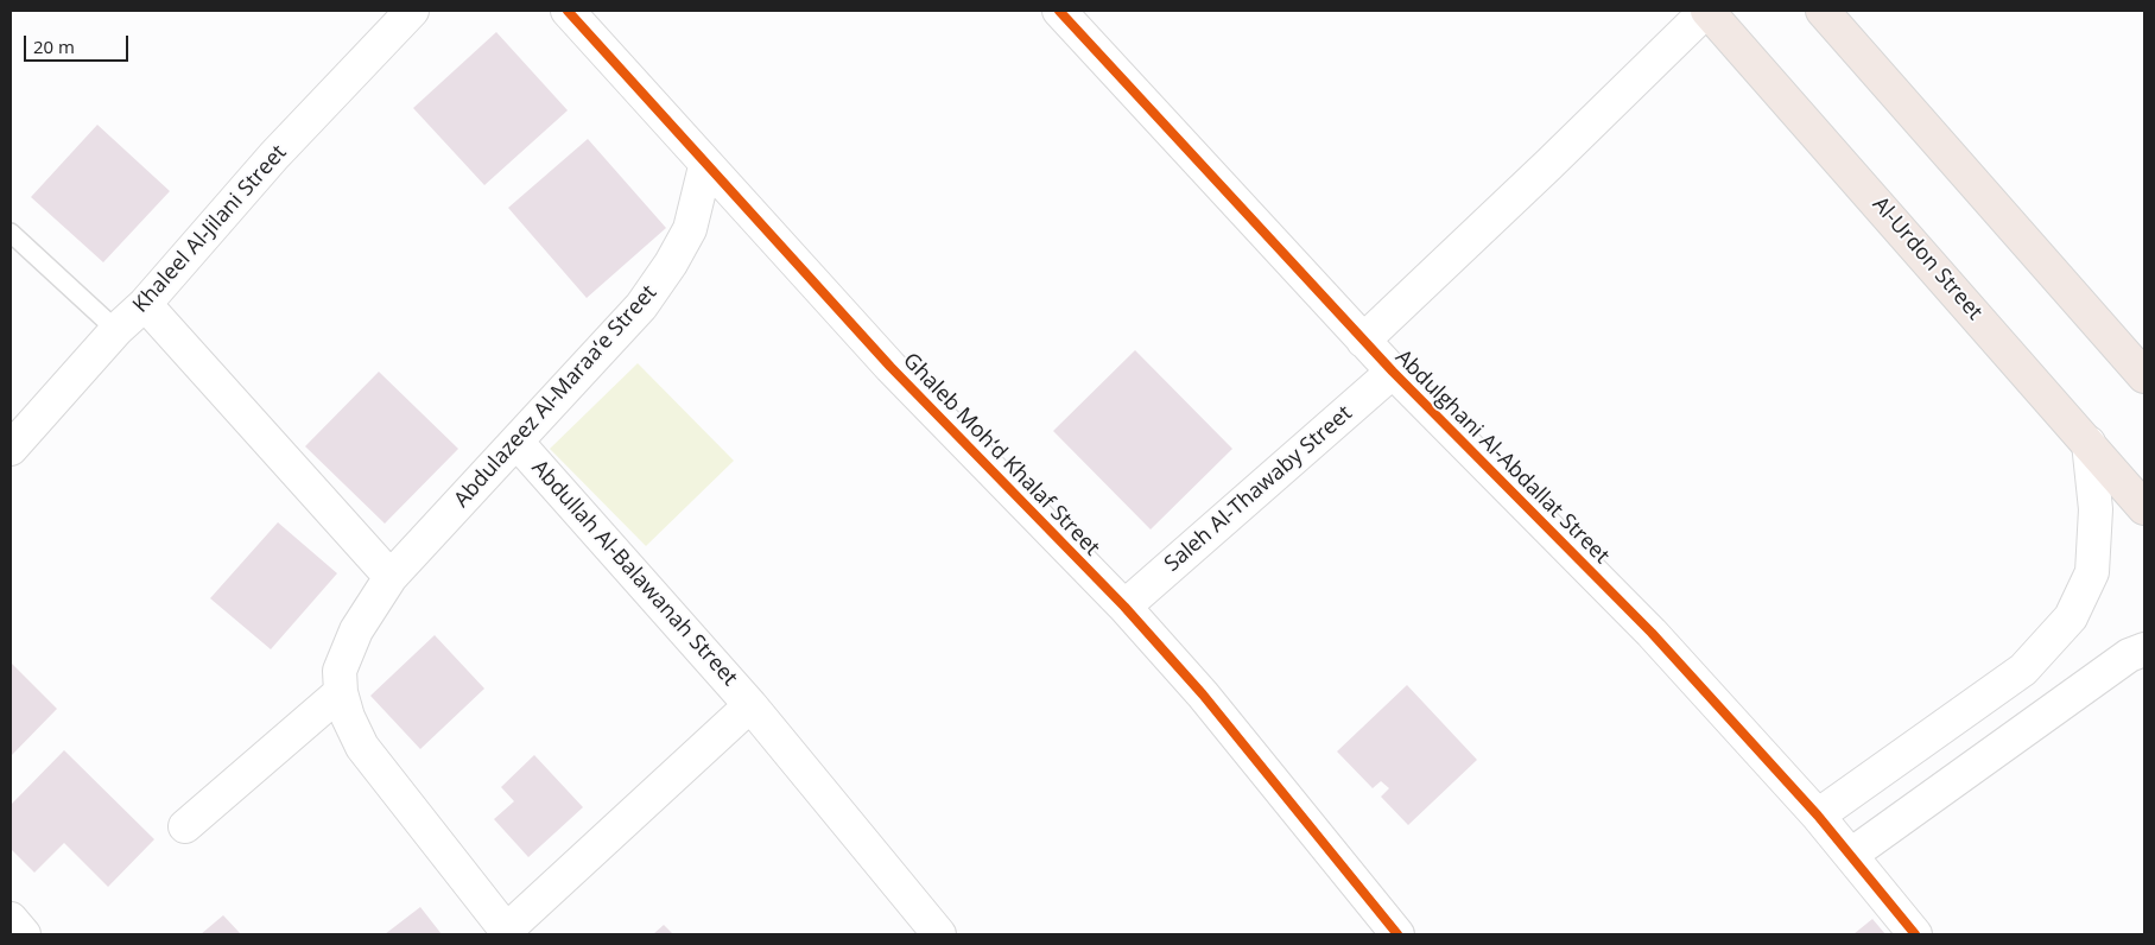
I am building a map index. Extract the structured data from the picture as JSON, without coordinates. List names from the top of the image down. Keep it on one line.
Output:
{"streets":{"highway":["Al-Urdon Street"],"street":["Khaleel Al-Jilani Street","Abdulazeez Al-Maraa‘e Street","Ghaleb Moh‘d Khalaf Street","Abdulghani Al-Abdallat Street","Saleh Al-Thawaby Street","Abdullah Al-Balawanah Street"]},"crossings":[["Abdulazeez Al-Maraa‘e Street","Ghaleb Moh‘d Khalaf Street"],["Abdulazeez Al-Maraa‘e Street","Abdullah Al-Balawanah Street"],["Ghaleb Moh‘d Khalaf Street","Saleh Al-Thawaby Street"],["Abdulghani Al-Abdallat Street","Saleh Al-Thawaby Street"]],"scale_bar":"20 m"}
